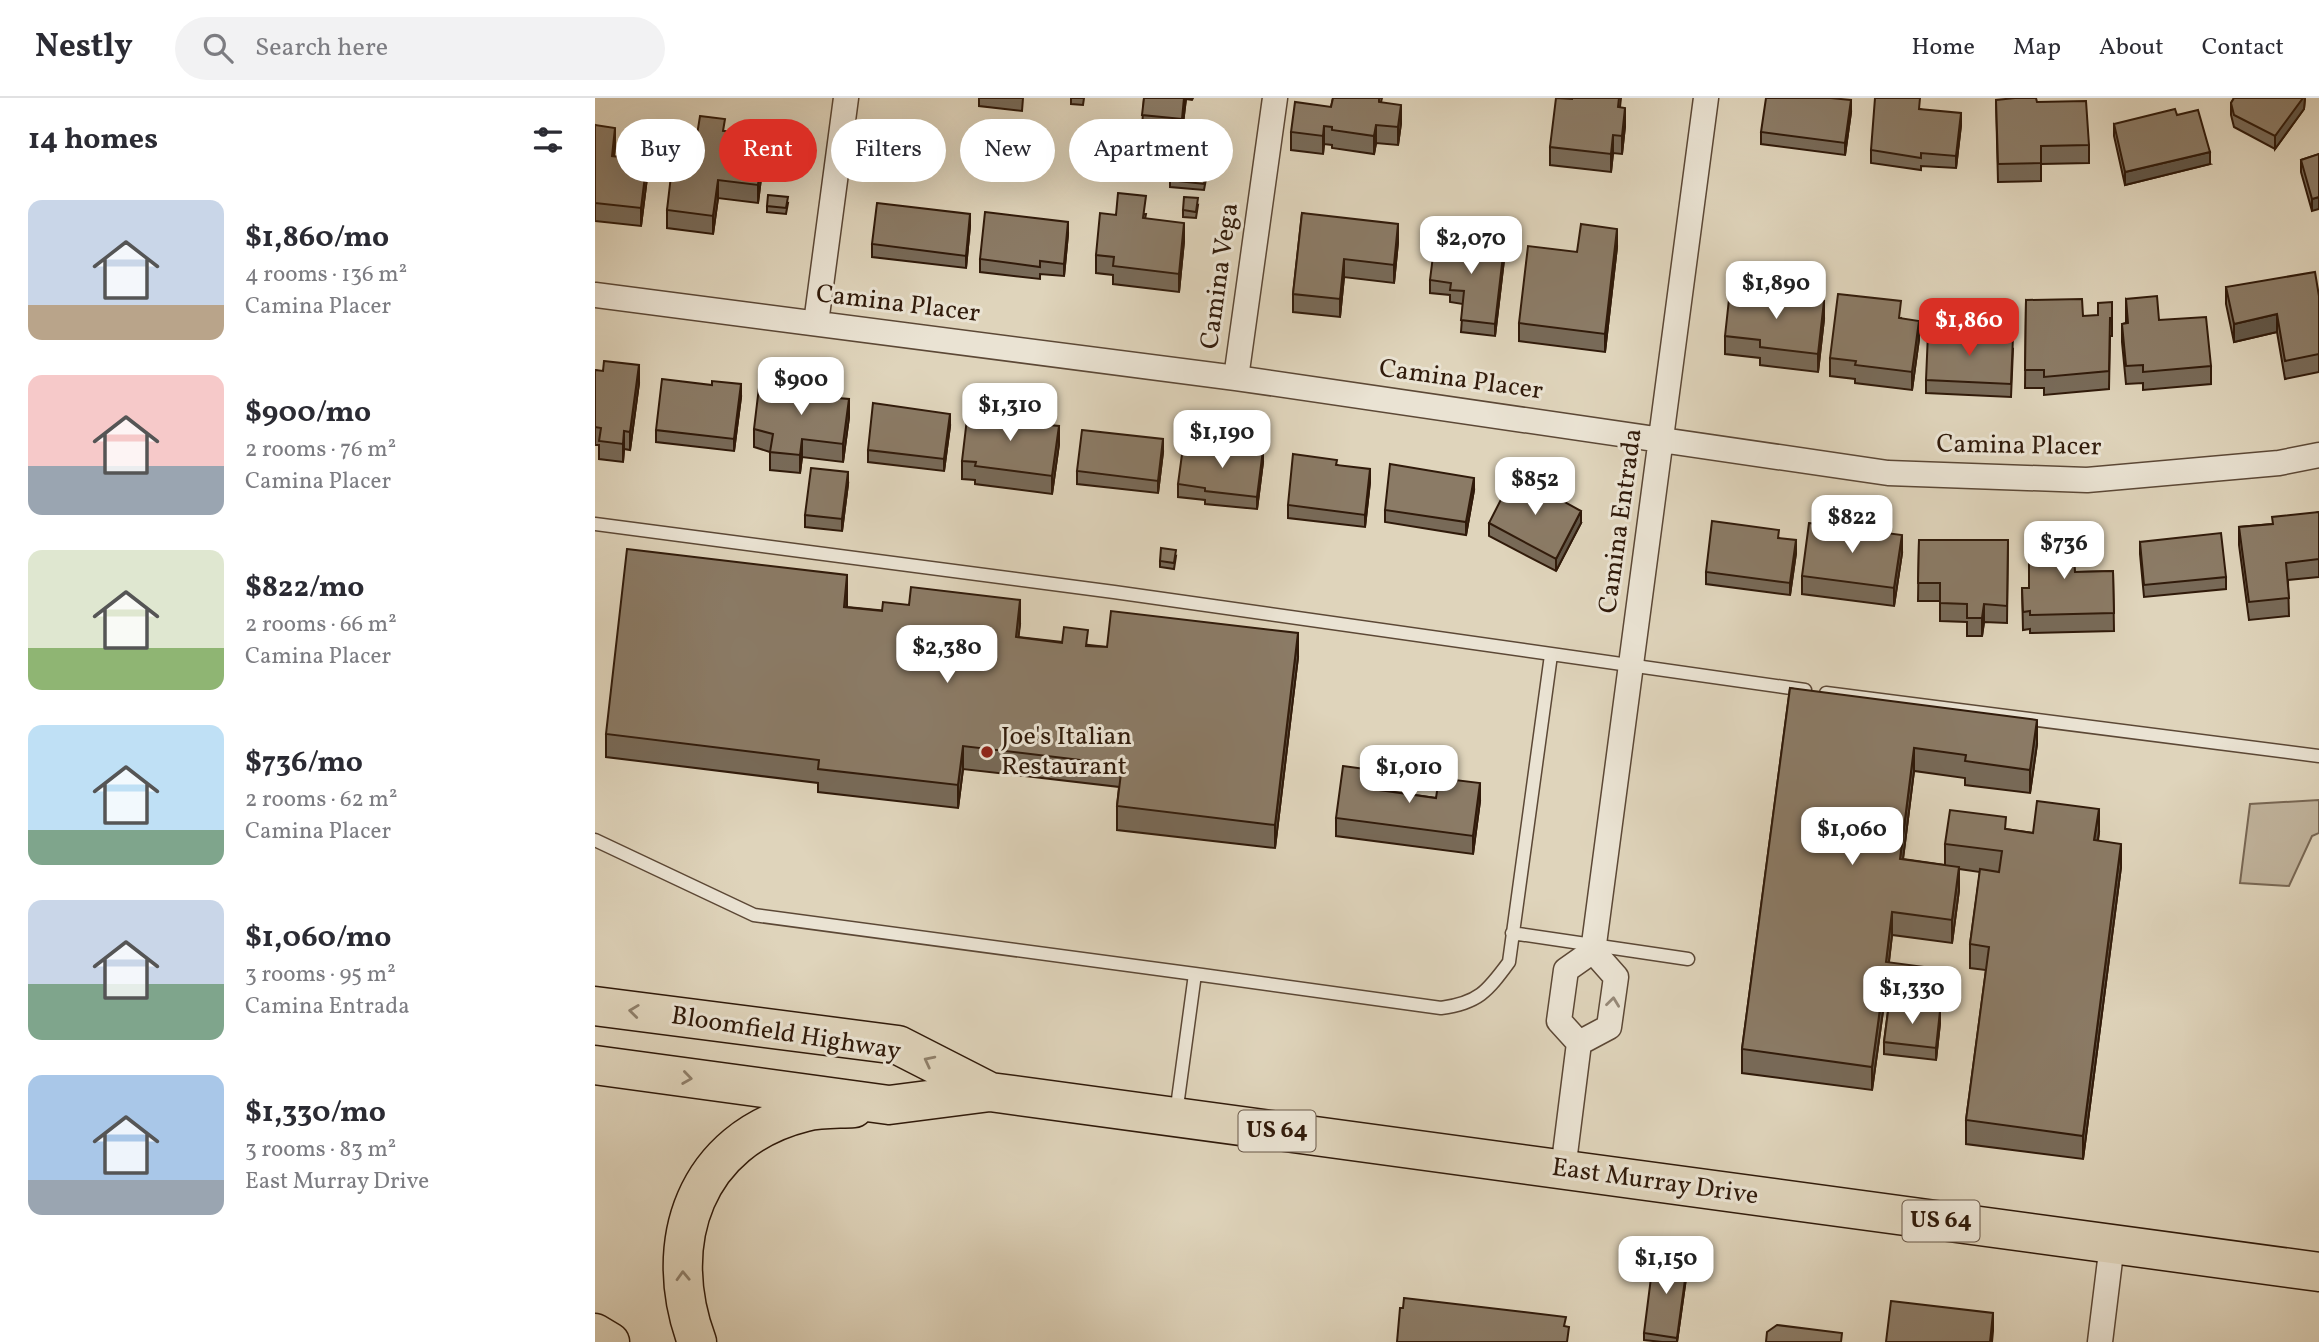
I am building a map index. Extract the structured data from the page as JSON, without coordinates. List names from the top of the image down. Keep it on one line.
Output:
{"streets":{"main road":["Bloomfield Highway","US 64","East Murray Drive"],"street":["Camina Vega","Camina Placer","Camina Entrada"]},"crossings":[["Camina Vega","Camina Placer"],["Camina Placer","Camina Entrada"],["Bloomfield Highway","East Murray Drive"]],"places":["Joe's Italian Restaurant"],"page":{"header":"Nestly","search":"Search here","nav":["Home","Map","About","Contact"],"heading":"14 homes","chip":["Buy","Rent","Filters","New","Apartment"],"list":[{"name":"$1,860/mo","note":"4 rooms · 136 m² · Camina Placer"},{"name":"$900/mo","note":"2 rooms · 76 m² · Camina Placer"},{"name":"$822/mo","note":"2 rooms · 66 m² · Camina Placer"},{"name":"$736/mo","note":"2 rooms · 62 m² · Camina Placer"},{"name":"$1,060/mo","note":"3 rooms · 95 m² · Camina Entrada"},{"name":"$1,330/mo","note":"3 rooms · 83 m² · East Murray Drive"}],"price":["$2,070","$1,890","$1,860","$900","$1,310","$1,190","$852","$822","$736","$2,380","$1,010","$1,060","$1,330","$1,150"]}}
